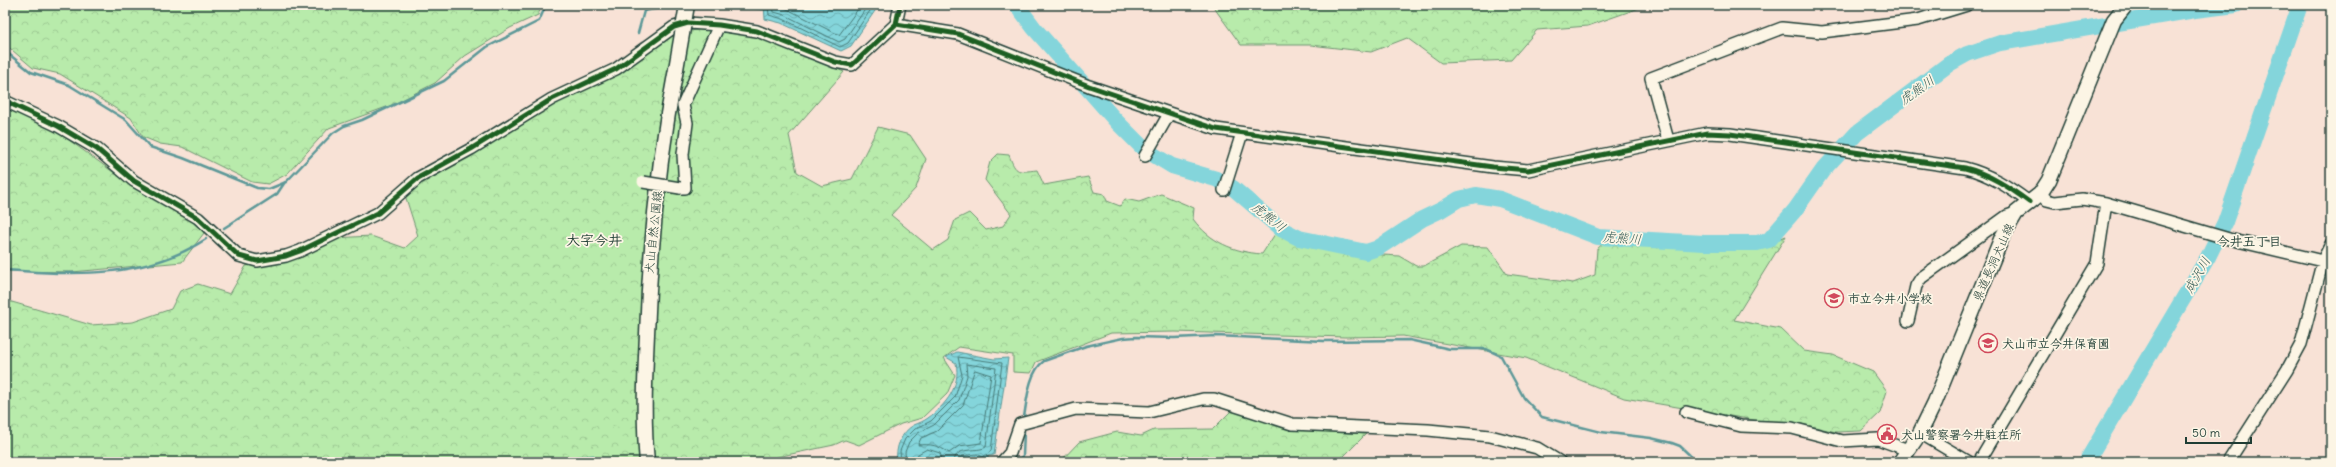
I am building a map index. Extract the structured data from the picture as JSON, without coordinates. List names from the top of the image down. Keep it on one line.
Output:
{"streets":{"main road":["犬山自然公園線","県道長洞犬山線"]},"districts":["大字今井","今井五丁目"],"water":["虎熊川","成沢川"],"places":{"school or university":["市立今井小学校","犬山市立今井保育園"],"public building":["犬山警察署今井駐在所"]},"scale_bar":"50 m"}
